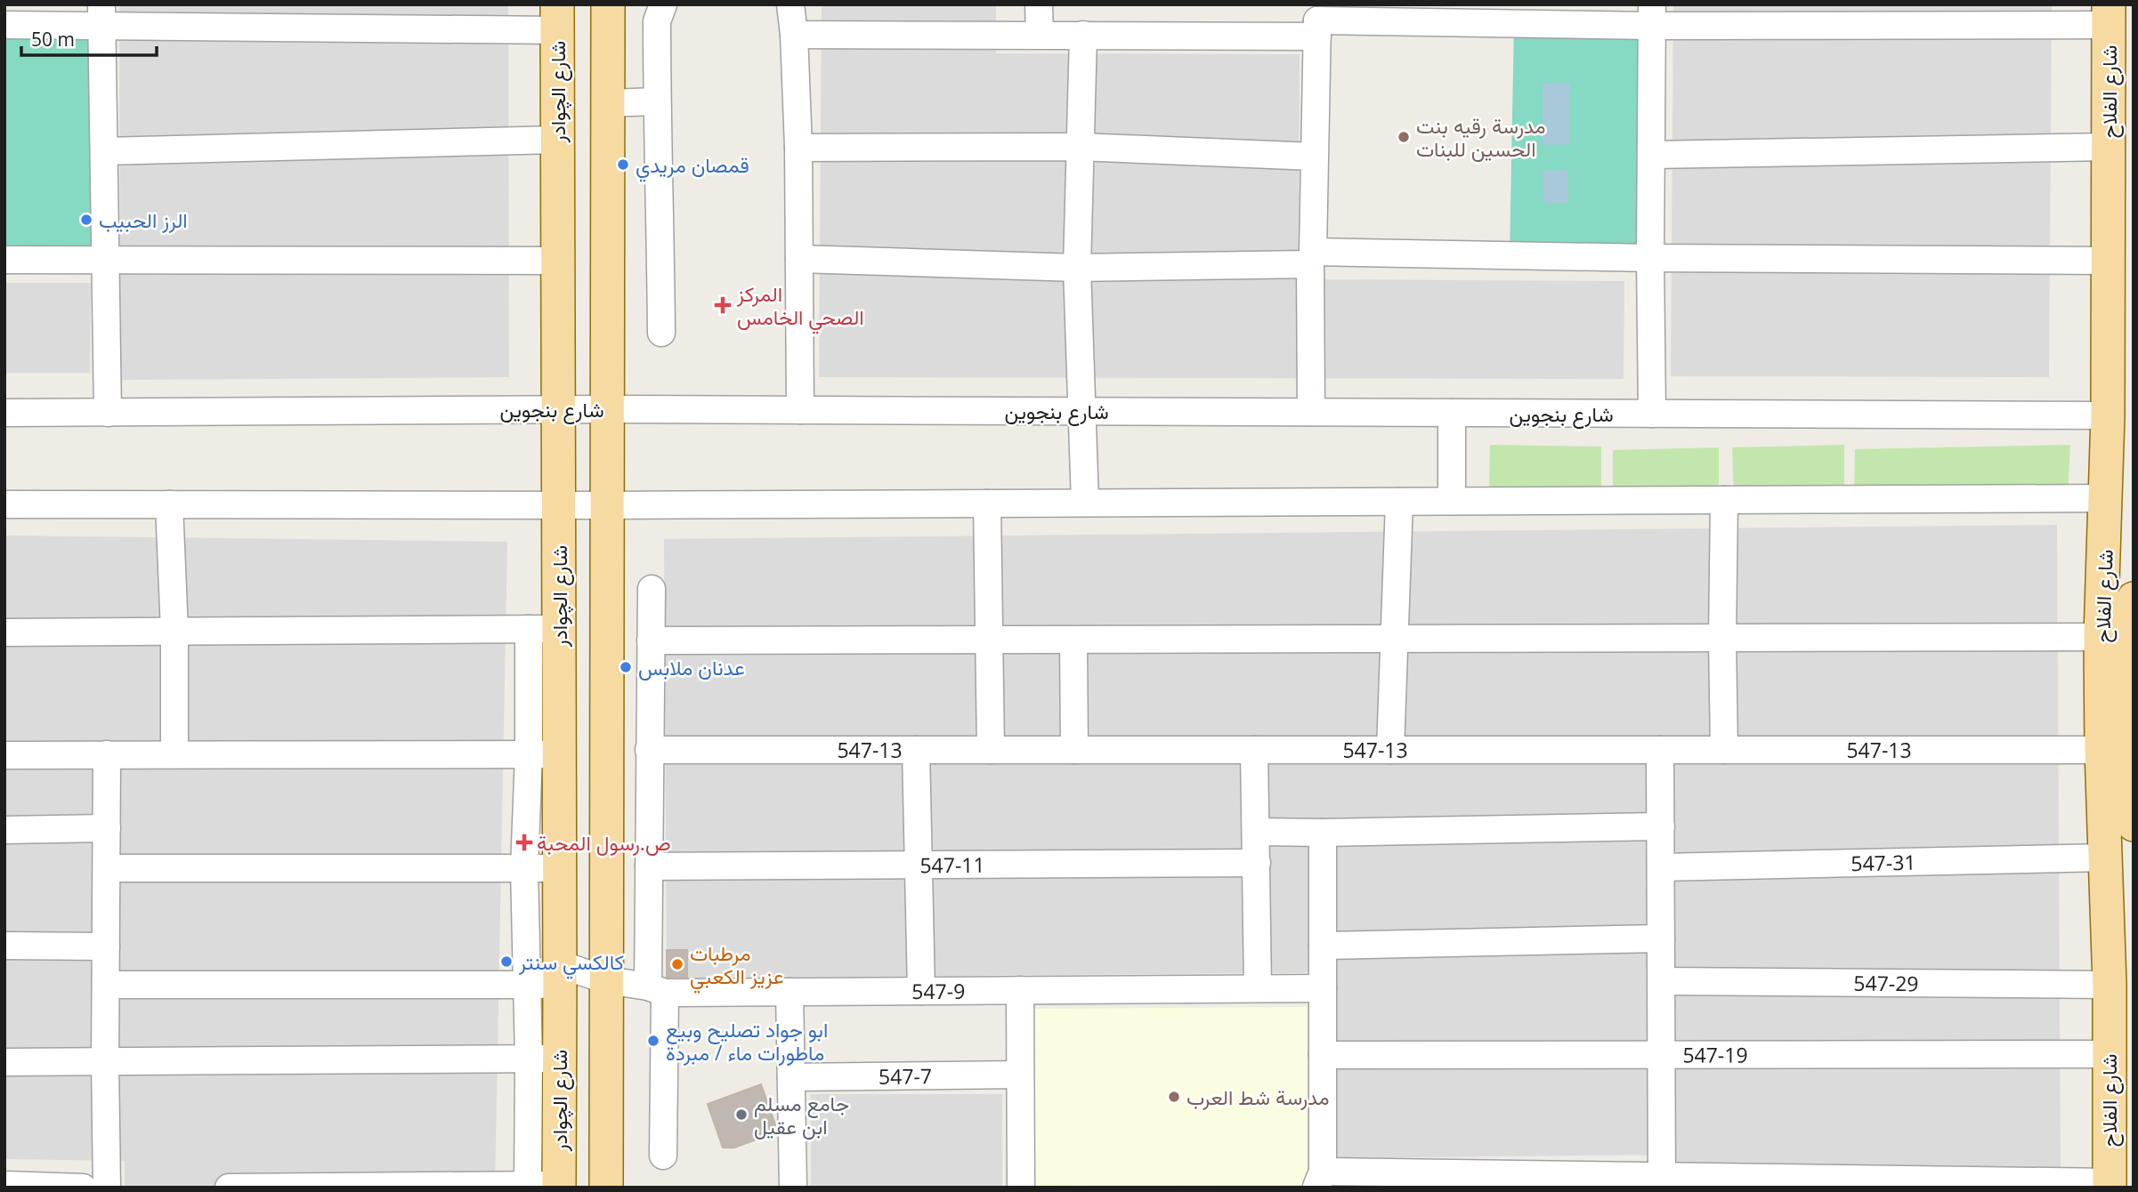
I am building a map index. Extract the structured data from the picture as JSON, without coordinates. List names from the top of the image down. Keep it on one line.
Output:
{"streets":{"main road":["شارع الچوادر","شارع الفلاح"],"street":["شارع بنجوين","547-13","547-31","547-11","547-29","547-9","547-19","547-7"]},"crossings":[["شارع الچوادر","شارع بنجوين"],["شارع الچوادر","547-9"],["شارع الفلاح","شارع بنجوين"],["شارع الفلاح","547-13"],["شارع الفلاح","547-31"],["شارع الفلاح","547-29"],["شارع الفلاح","547-19"]],"places":{"other":["مدرسة رقيه بنت الحسين للبنات","قمصان مريدي","الرز الحبيب","عدنان ملابس","كالكسي سنتر","مرطبات عزيز الكعبي","ابو جواد تصليح وبيع ماطورات ماء / مبردة","مدرسة شط العرب","جامع مسلم ابن عقيل"],"health":["المركز الصحي الخامس","ص.رسول المحبة"]},"scale_bar":"50 m"}
